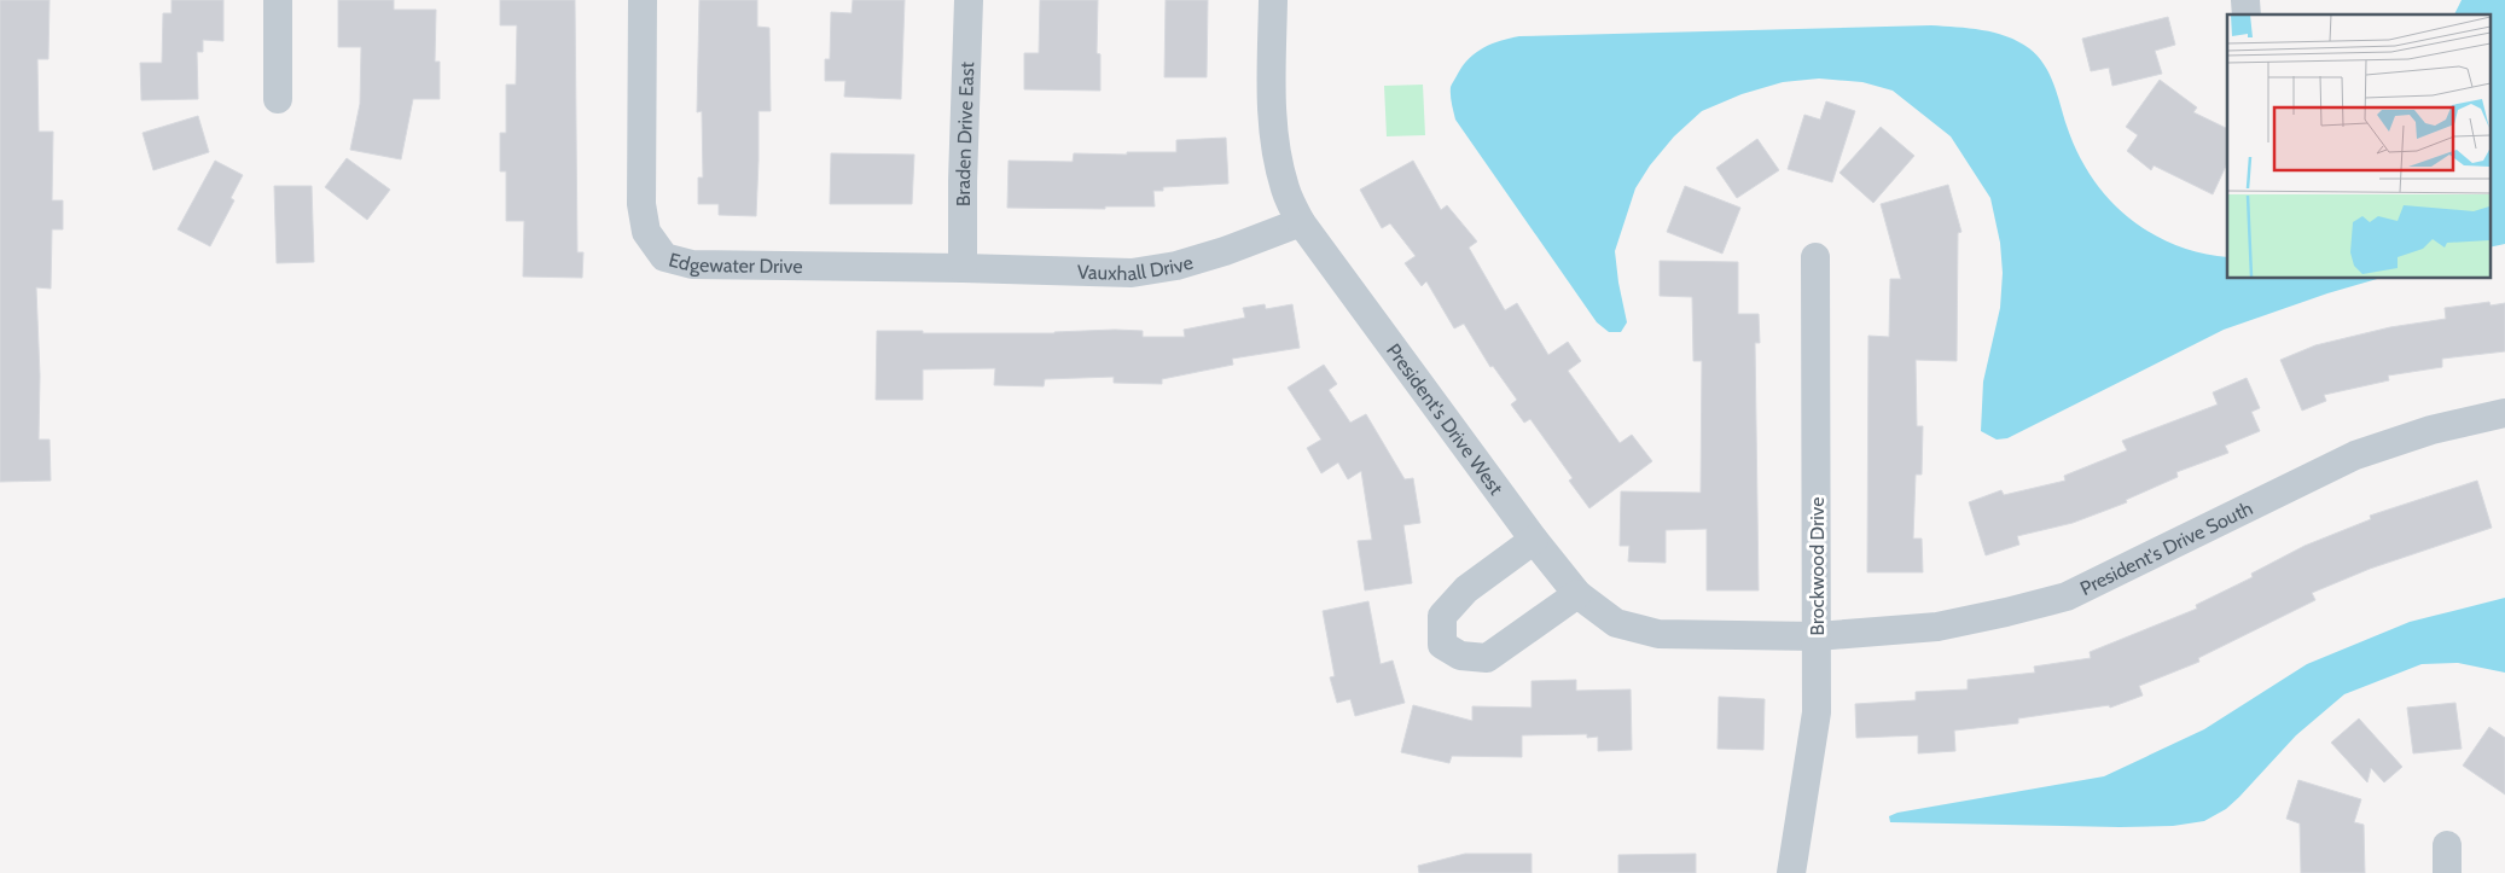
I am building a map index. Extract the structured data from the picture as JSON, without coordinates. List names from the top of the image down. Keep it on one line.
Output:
{"streets":{"street":["Braden Drive East","Edgewater Drive","Vauxhall Drive","President's Drive West","President's Drive South","Brockwood Drive"]},"crossings":[["Braden Drive East","Edgewater Drive"],["Braden Drive East","Vauxhall Drive"],["Edgewater Drive","Vauxhall Drive"],["Vauxhall Drive","President's Drive West"],["President's Drive West","President's Drive South"],["President's Drive West","Brockwood Drive"],["President's Drive South","Brockwood Drive"]]}
